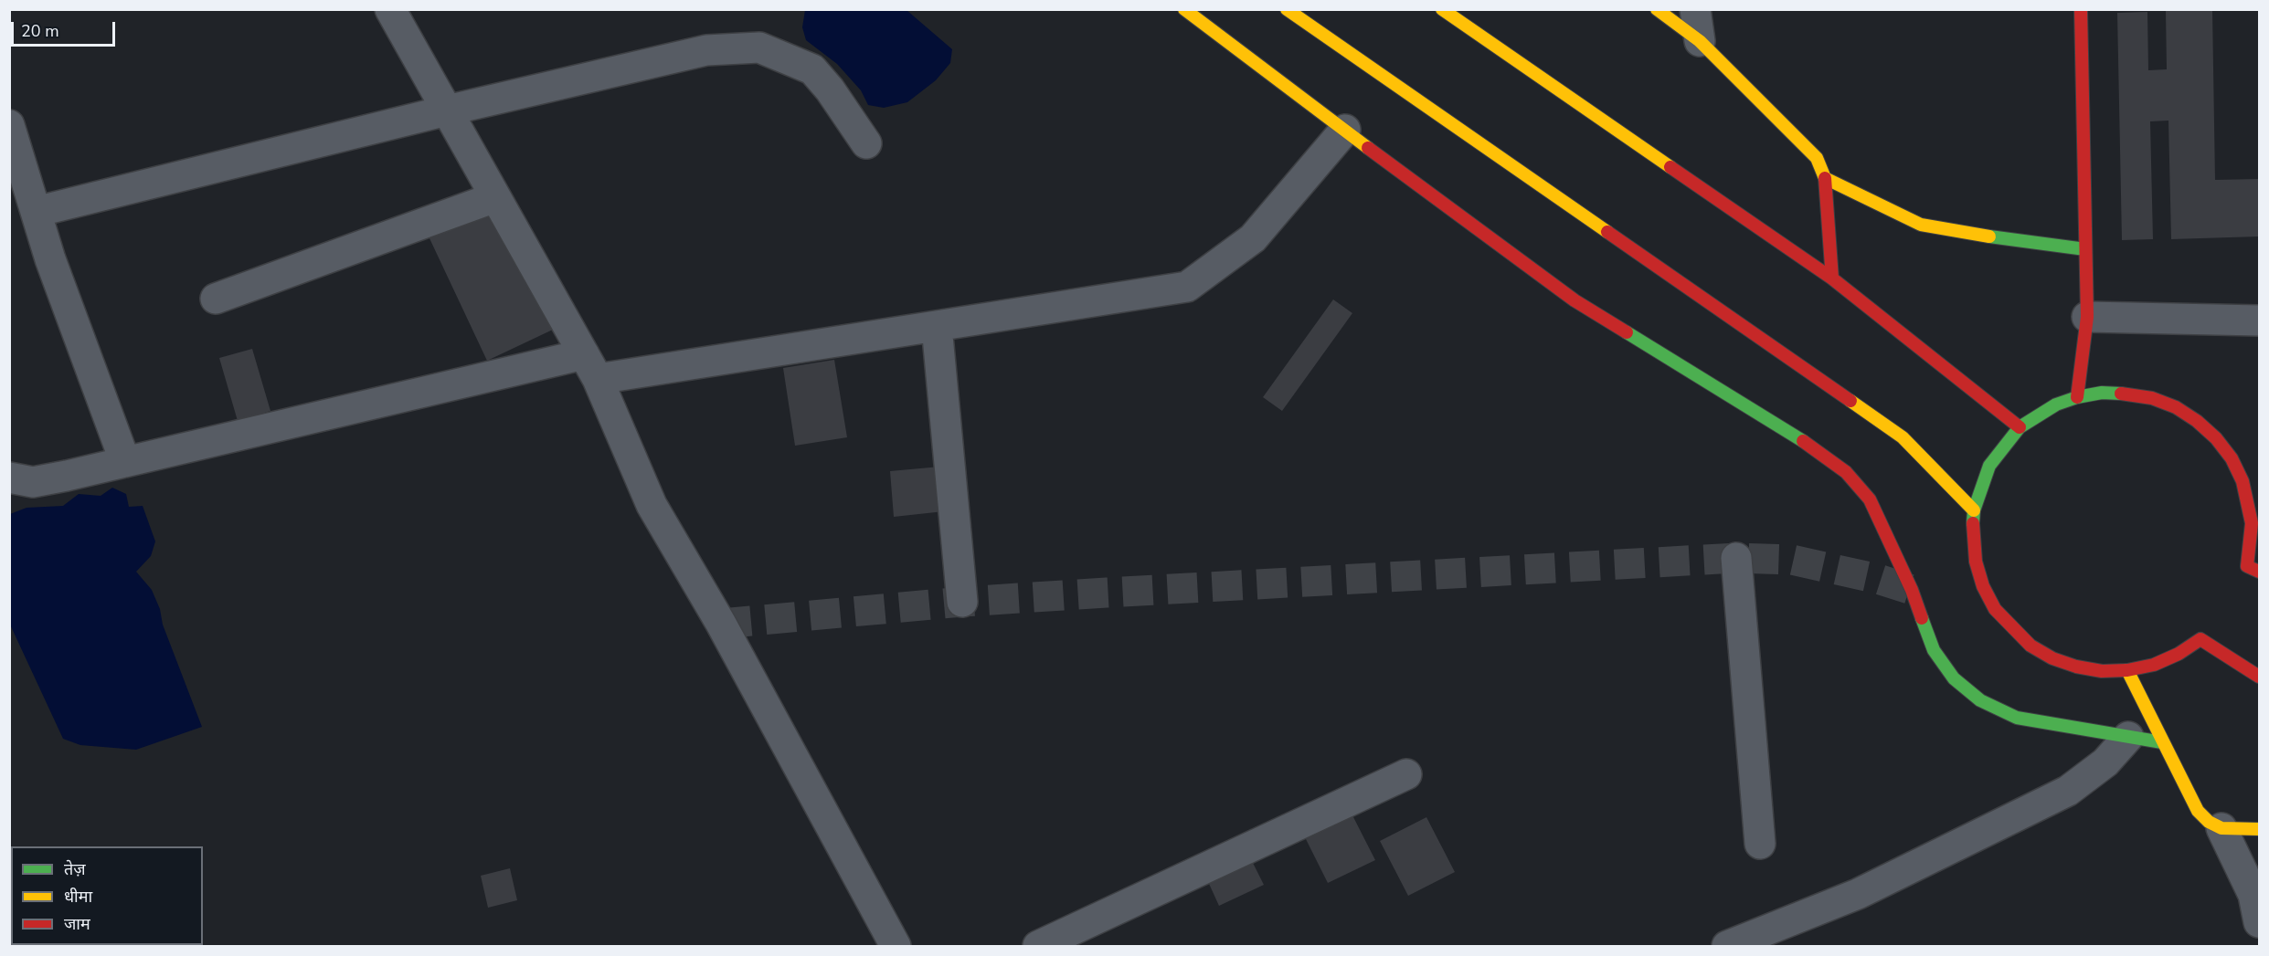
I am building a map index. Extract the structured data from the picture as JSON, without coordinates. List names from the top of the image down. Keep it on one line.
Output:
{"legend":["तेज़","धीमा","जाम"],"scale_bar":"20 m"}
